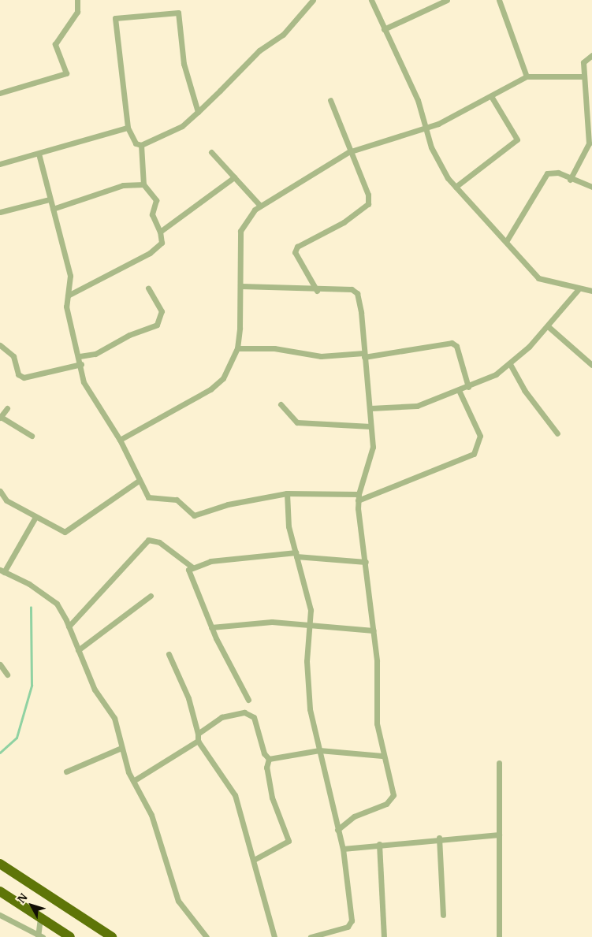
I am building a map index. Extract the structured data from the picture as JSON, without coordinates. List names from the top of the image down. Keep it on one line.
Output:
{"north":"top left"}
